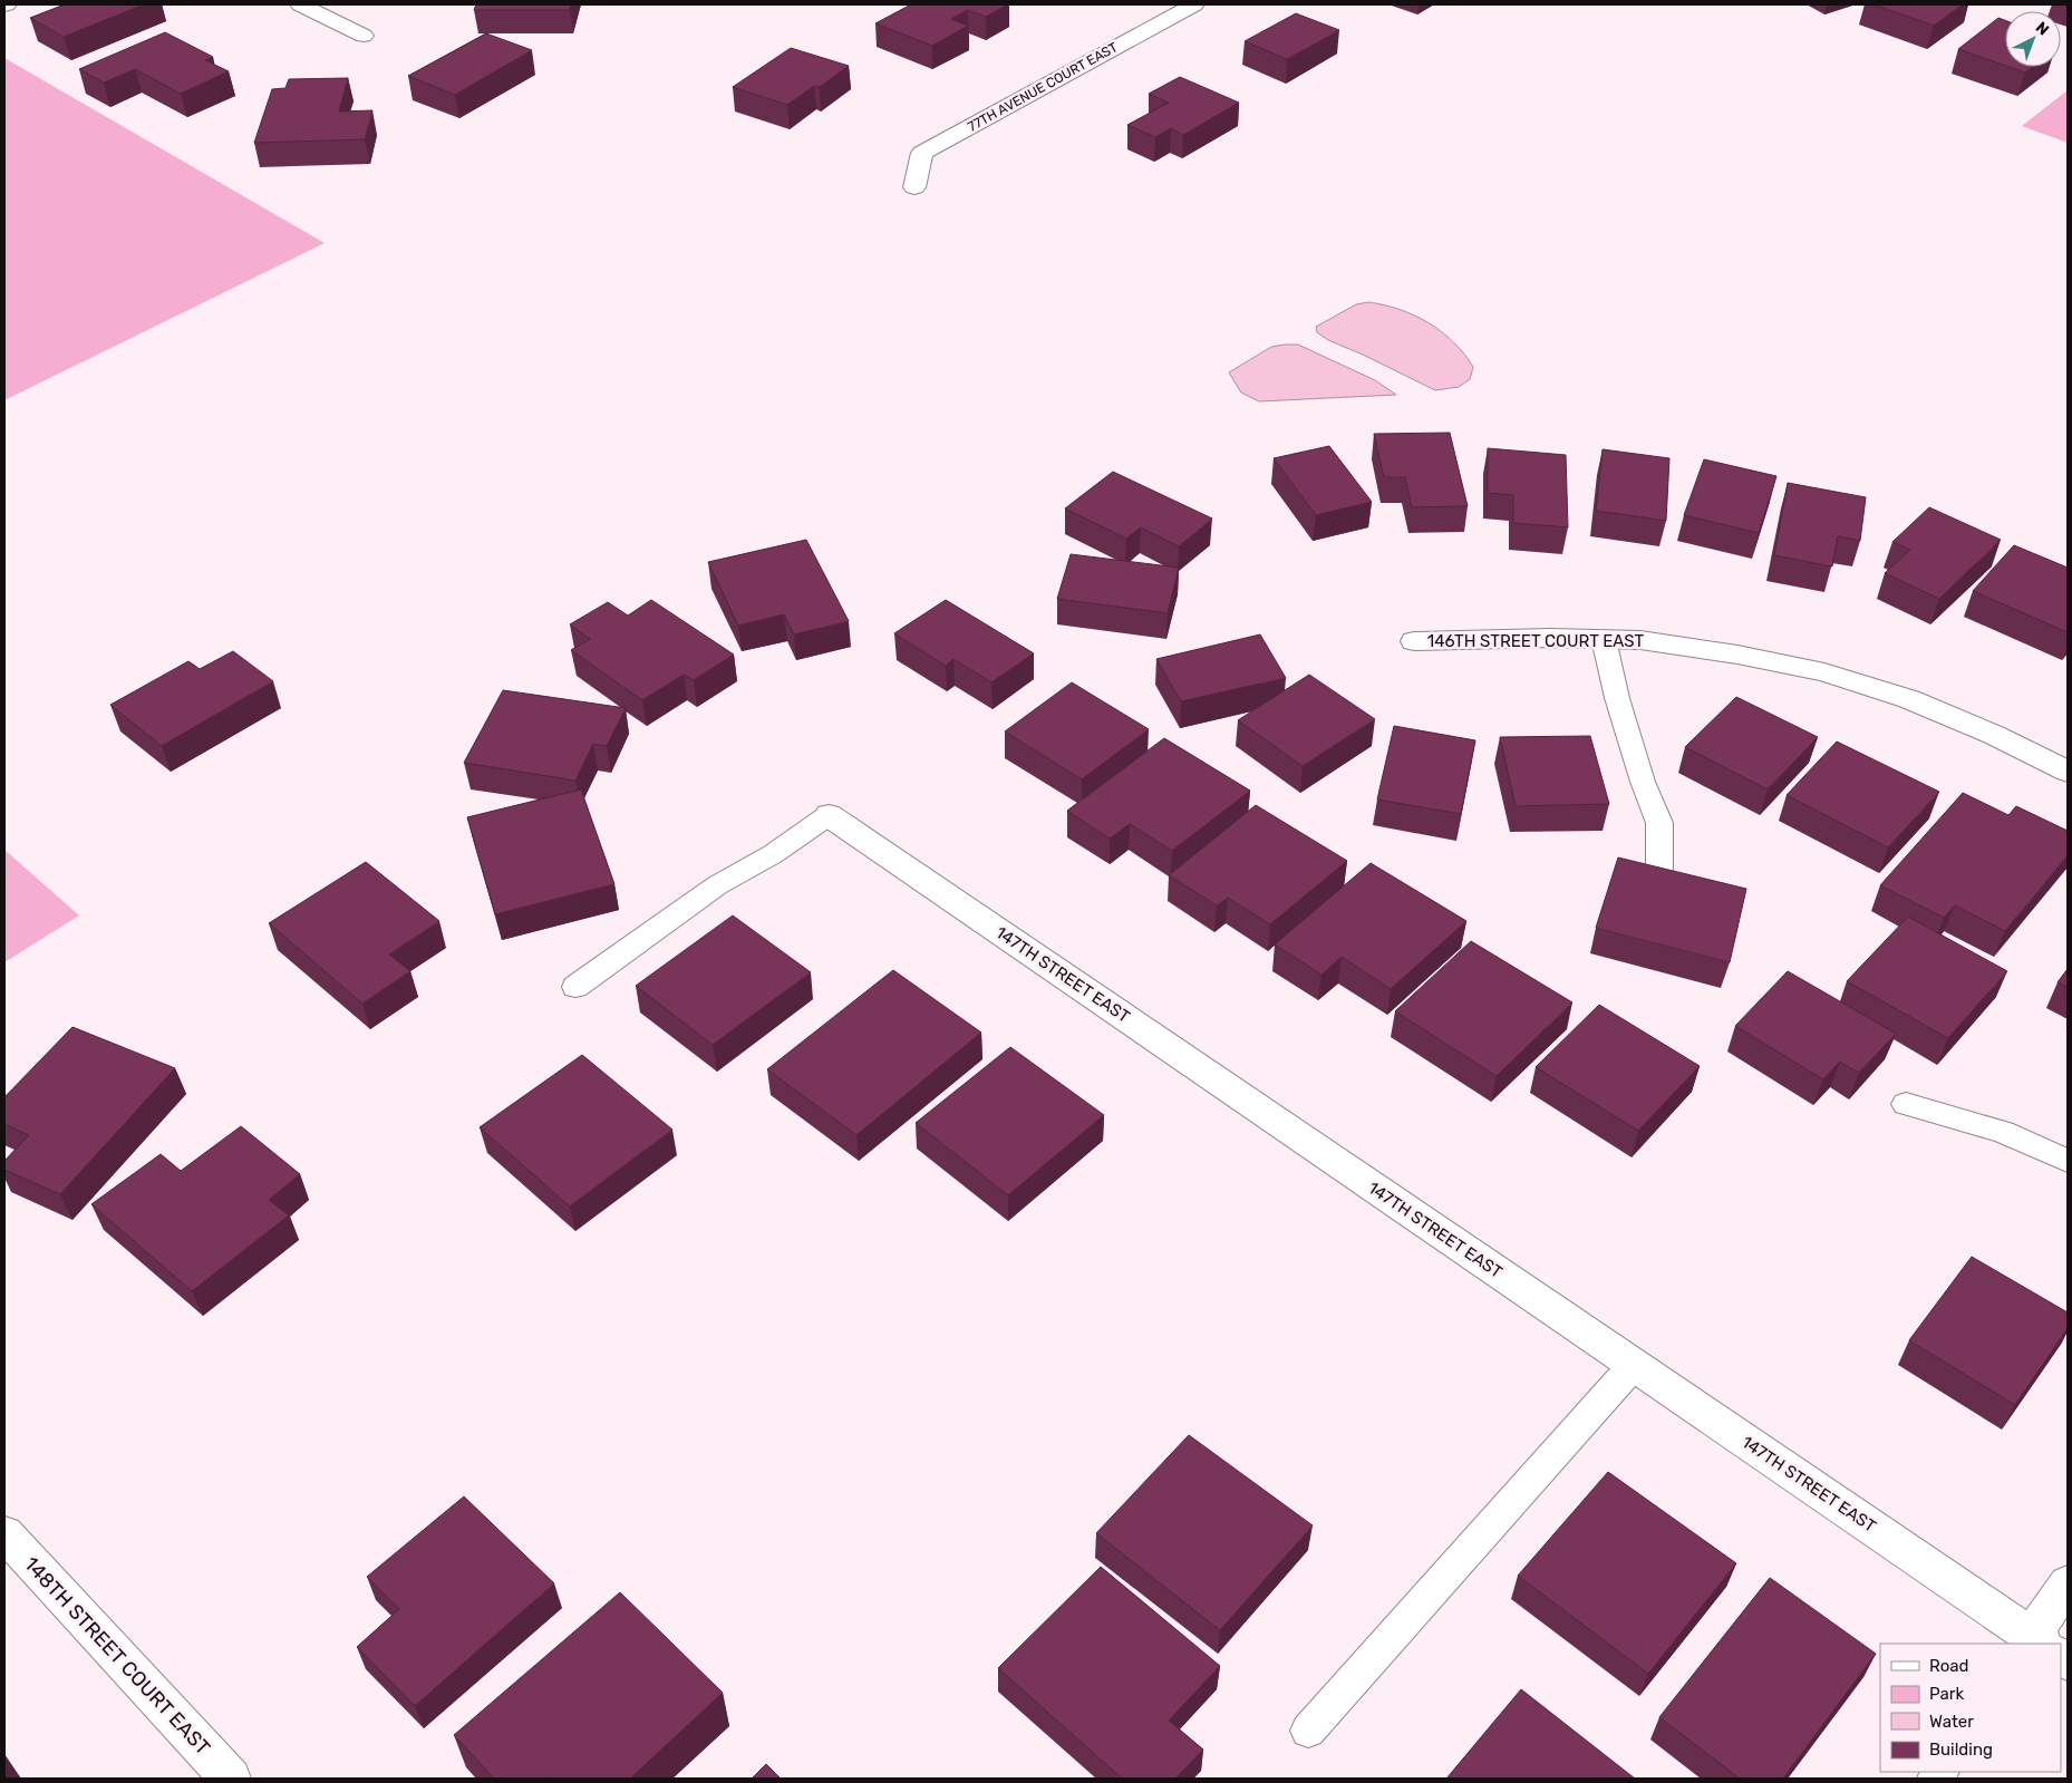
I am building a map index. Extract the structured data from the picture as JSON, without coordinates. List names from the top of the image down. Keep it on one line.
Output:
{"streets":{"street":["77TH AVENUE COURT EAST","146TH STREET COURT EAST","147TH STREET EAST","148TH STREET COURT EAST"]},"legend":["Road","Park","Water","Building"],"north":"top right"}
